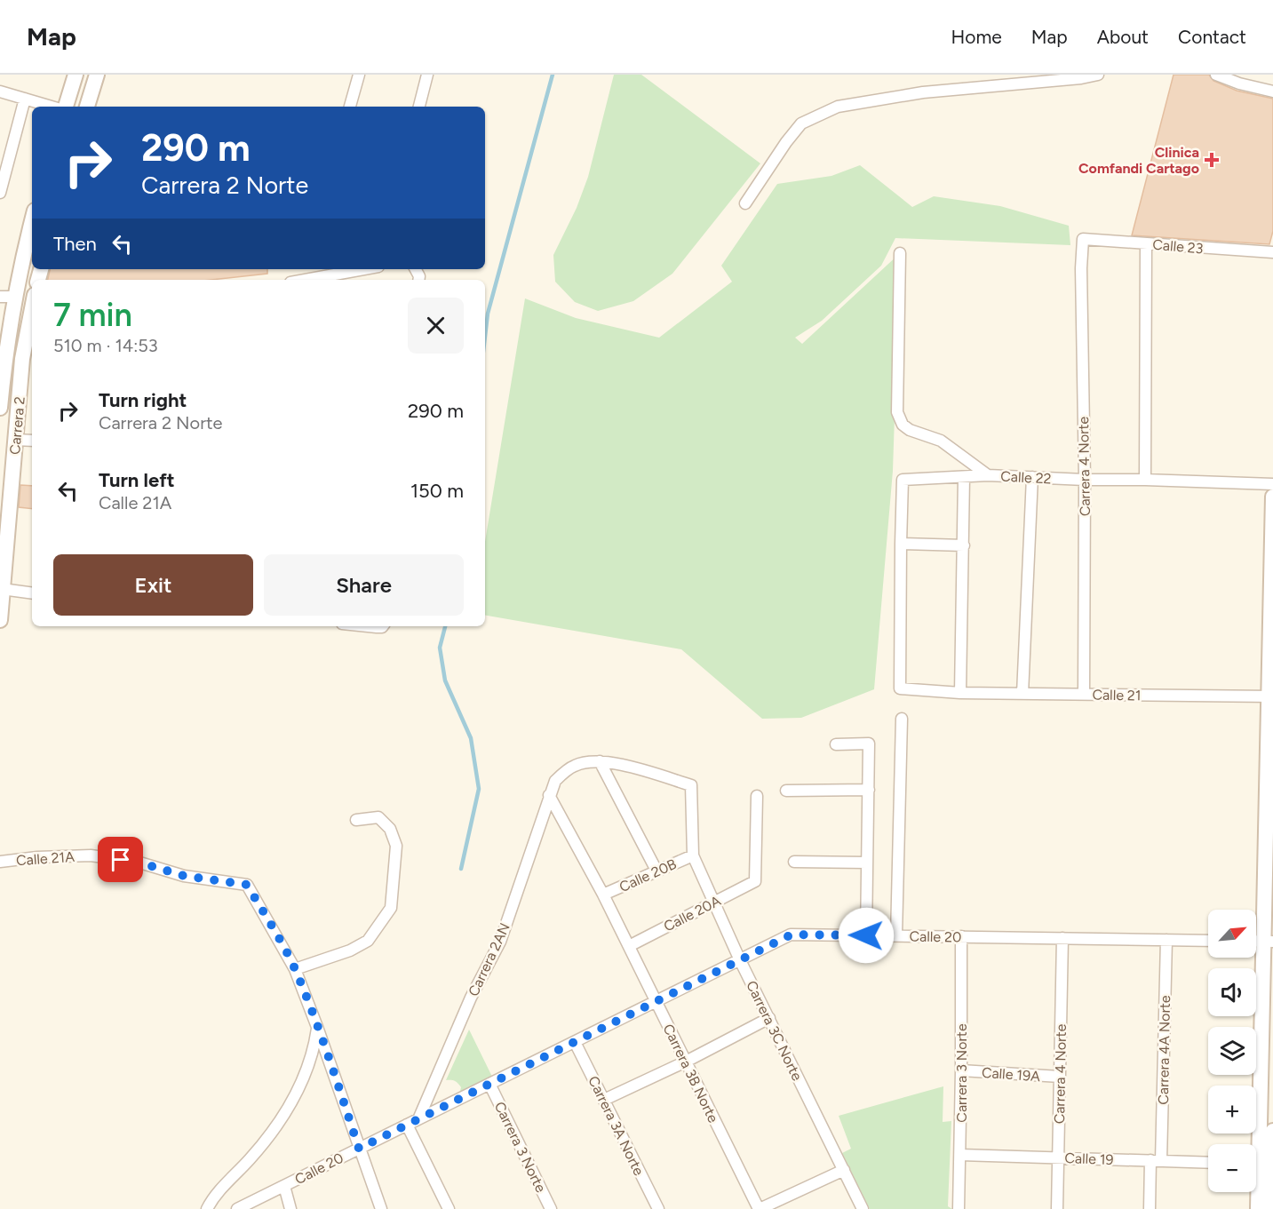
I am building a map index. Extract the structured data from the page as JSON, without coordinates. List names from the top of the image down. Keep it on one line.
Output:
{"streets":{"street":["Calle 23","Carrera 2","Carrera 4 Norte","Calle 22","Calle 21","Calle 21A","Calle 20B","Calle 20A","Calle 20","Carrera 2AN","Carrera 3C Norte","Carrera 4A Norte","Carrera 3B Norte","Carrera 3 Norte","Calle 19A","Carrera 3A Norte","Calle 19"]},"crossings":[["Calle 23","Carrera 4 Norte"],["Carrera 4 Norte","Calle 22"],["Carrera 4 Norte","Calle 21"],["Carrera 4 Norte","Calle 20"],["Carrera 4 Norte","Calle 19A"],["Carrera 4 Norte","Calle 19"],["Calle 20B","Carrera 3C Norte"],["Calle 20B","Carrera 3B Norte"],["Calle 20A","Carrera 3C Norte"],["Calle 20A","Carrera 3B Norte"],["Calle 20","Carrera 2AN"],["Calle 20","Carrera 3C Norte"],["Calle 20","Carrera 4A Norte"],["Calle 20","Carrera 3B Norte"],["Calle 20","Carrera 3 Norte"],["Calle 20","Carrera 3A Norte"],["Carrera 2AN","Carrera 3C Norte"],["Carrera 2AN","Carrera 3B Norte"],["Carrera 4A Norte","Calle 19"],["Carrera 3 Norte","Calle 19A"],["Carrera 3 Norte","Calle 19"]],"places":{"health":["Clinica Comfandi Cartago"]},"north":"top right","page":{"header":"Map","nav":["Home","Map","About","Contact"],"turn":["290 m","Carrera 2 Norte"],"then":"Then","heading":["7 min","510 m · 14:53"],"list":[{"name":"Turn right","note":"Carrera 2 Norte","value":"290 m"},{"name":"Turn left","note":"Calle 21A","value":"150 m"}],"buttons":["Exit","Share"],"map_buttons":["+","−"]}}
